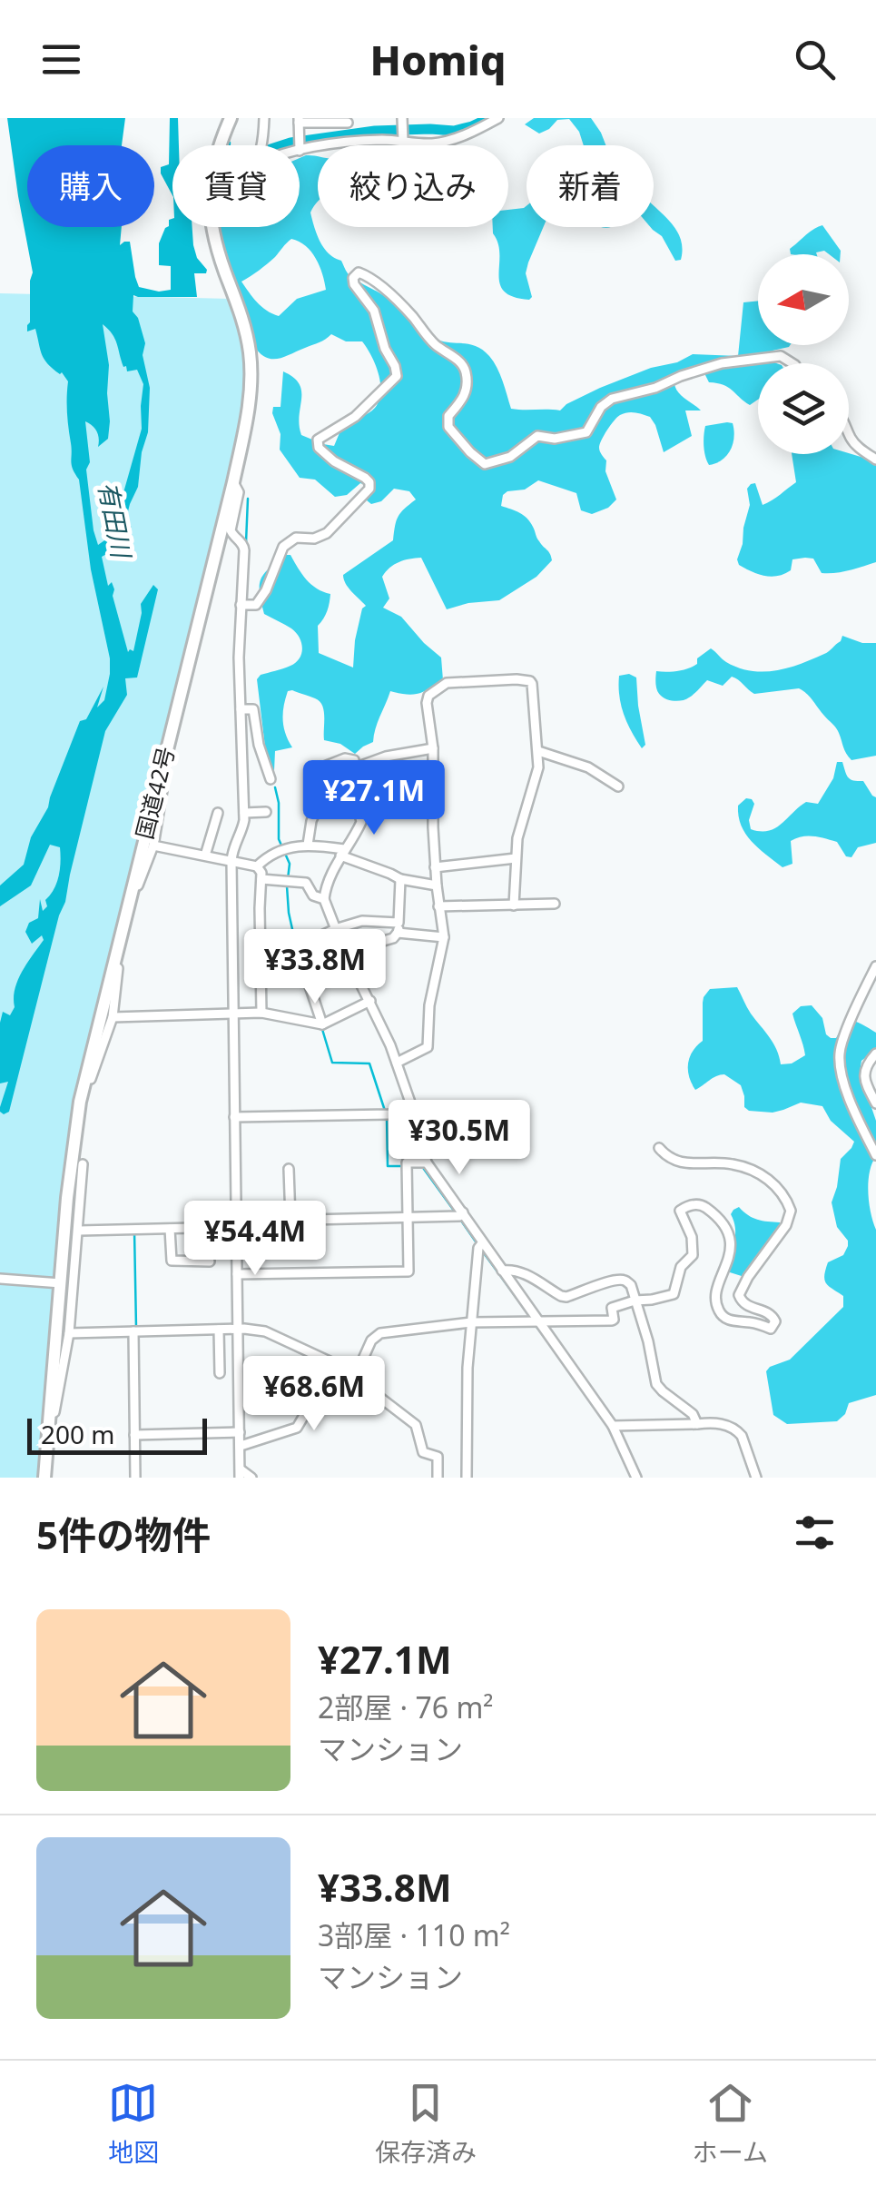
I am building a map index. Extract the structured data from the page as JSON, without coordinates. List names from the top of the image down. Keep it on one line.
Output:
{"streets":{"highway":["国道42号"]},"water":["有田川"],"scale_bar":"200 m","north":"left","page":{"header":"Homiq","chip":["購入","賃貸","絞り込み","新着"],"price":["¥27.1M","¥33.8M","¥30.5M","¥54.4M","¥68.6M"],"scale":"200 m","heading":"5件の物件","list":[{"name":"¥27.1M","note":"2部屋 · 76 m² · マンション"},{"name":"¥33.8M","note":"3部屋 · 110 m² · マンション"}],"tabs":["地図","保存済み","ホーム"]}}
